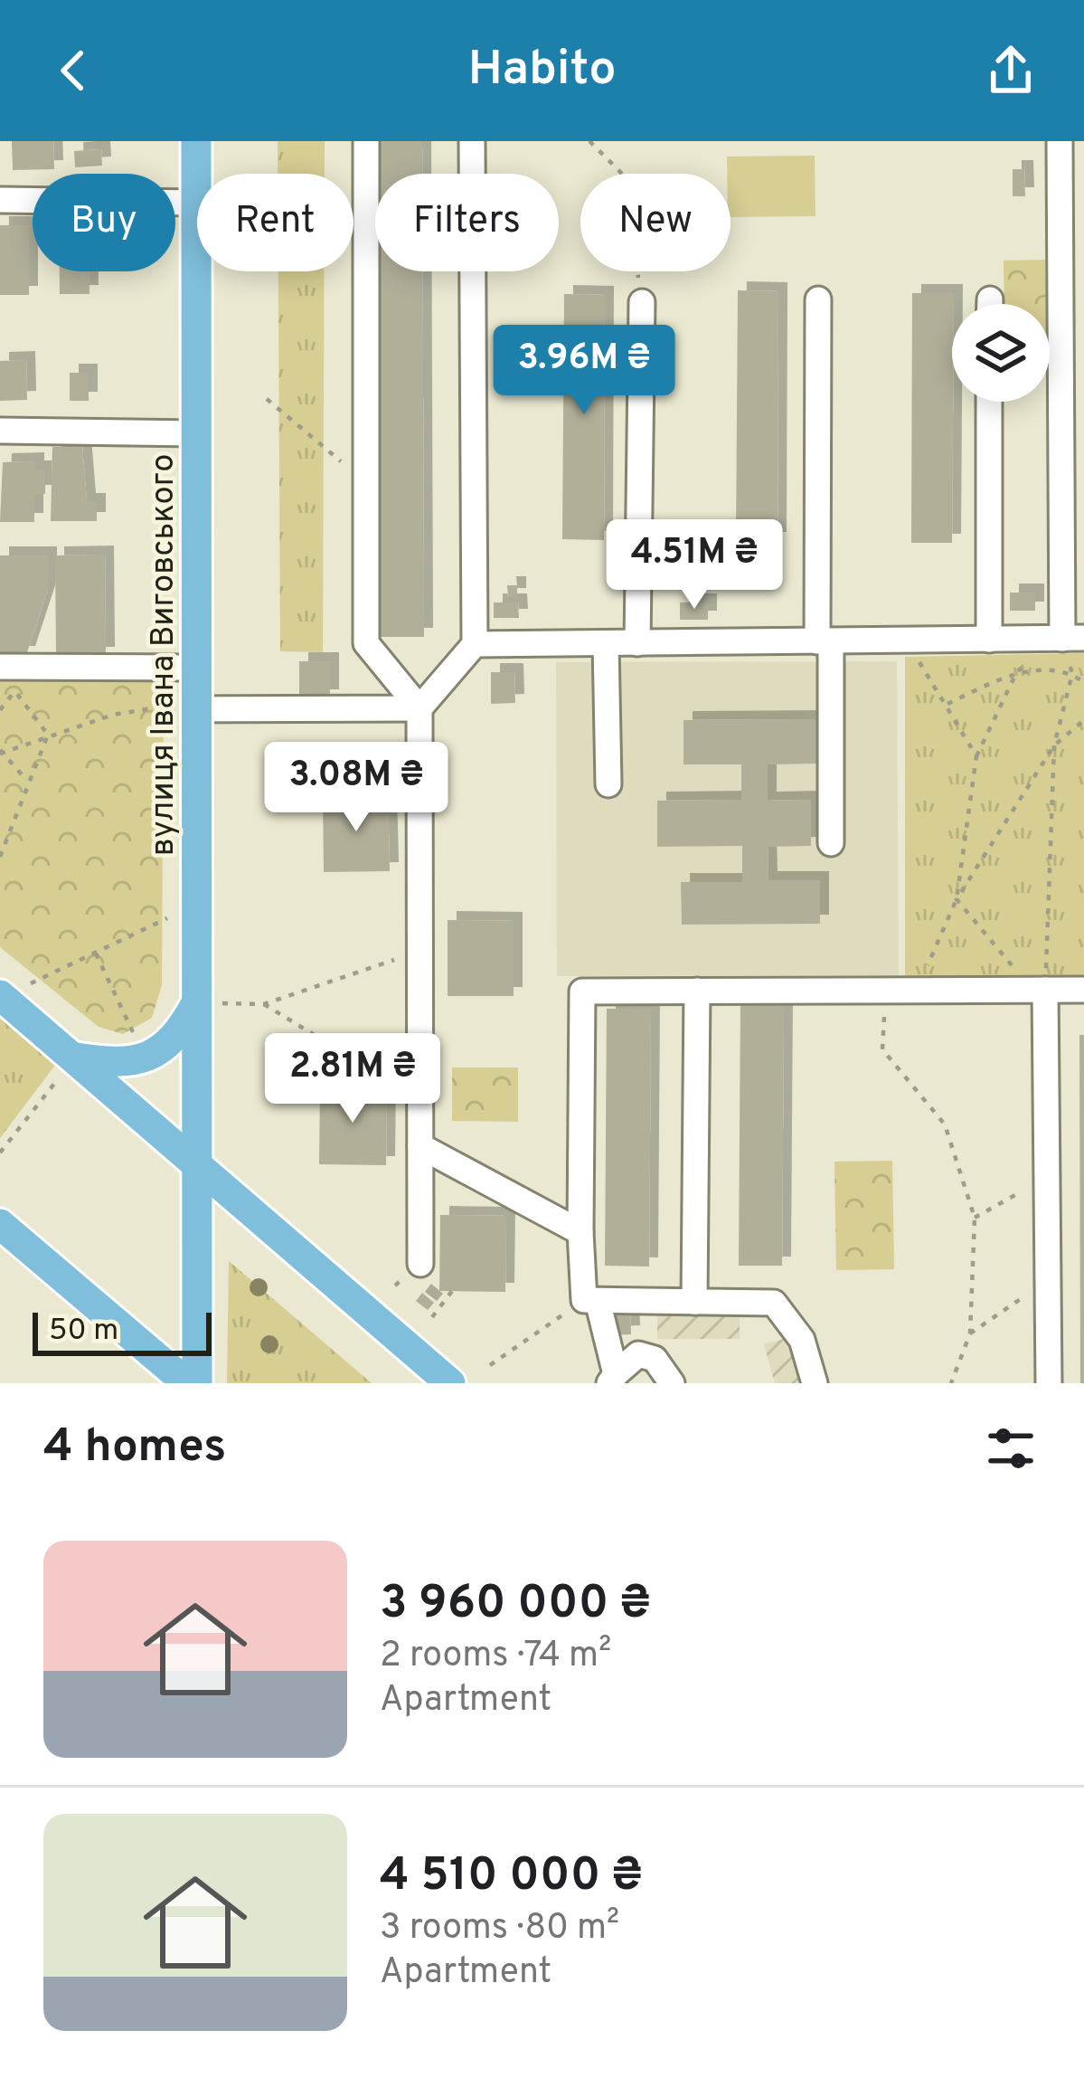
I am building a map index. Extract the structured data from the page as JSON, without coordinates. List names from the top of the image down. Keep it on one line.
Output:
{"streets":{"main road":["вулиця Івана Виговського"]},"scale_bar":"50 m","page":{"header":"Habito","chip":["Buy","Rent","Filters","New"],"price":["3.96M ₴","4.51M ₴","3.08M ₴","2.81M ₴"],"scale":"50 m","heading":"4 homes","list":[{"name":"3 960 000 ₴","note":"2 rooms · 74 m² · Apartment"},{"name":"4 510 000 ₴","note":"3 rooms · 80 m² · Apartment"}]}}
